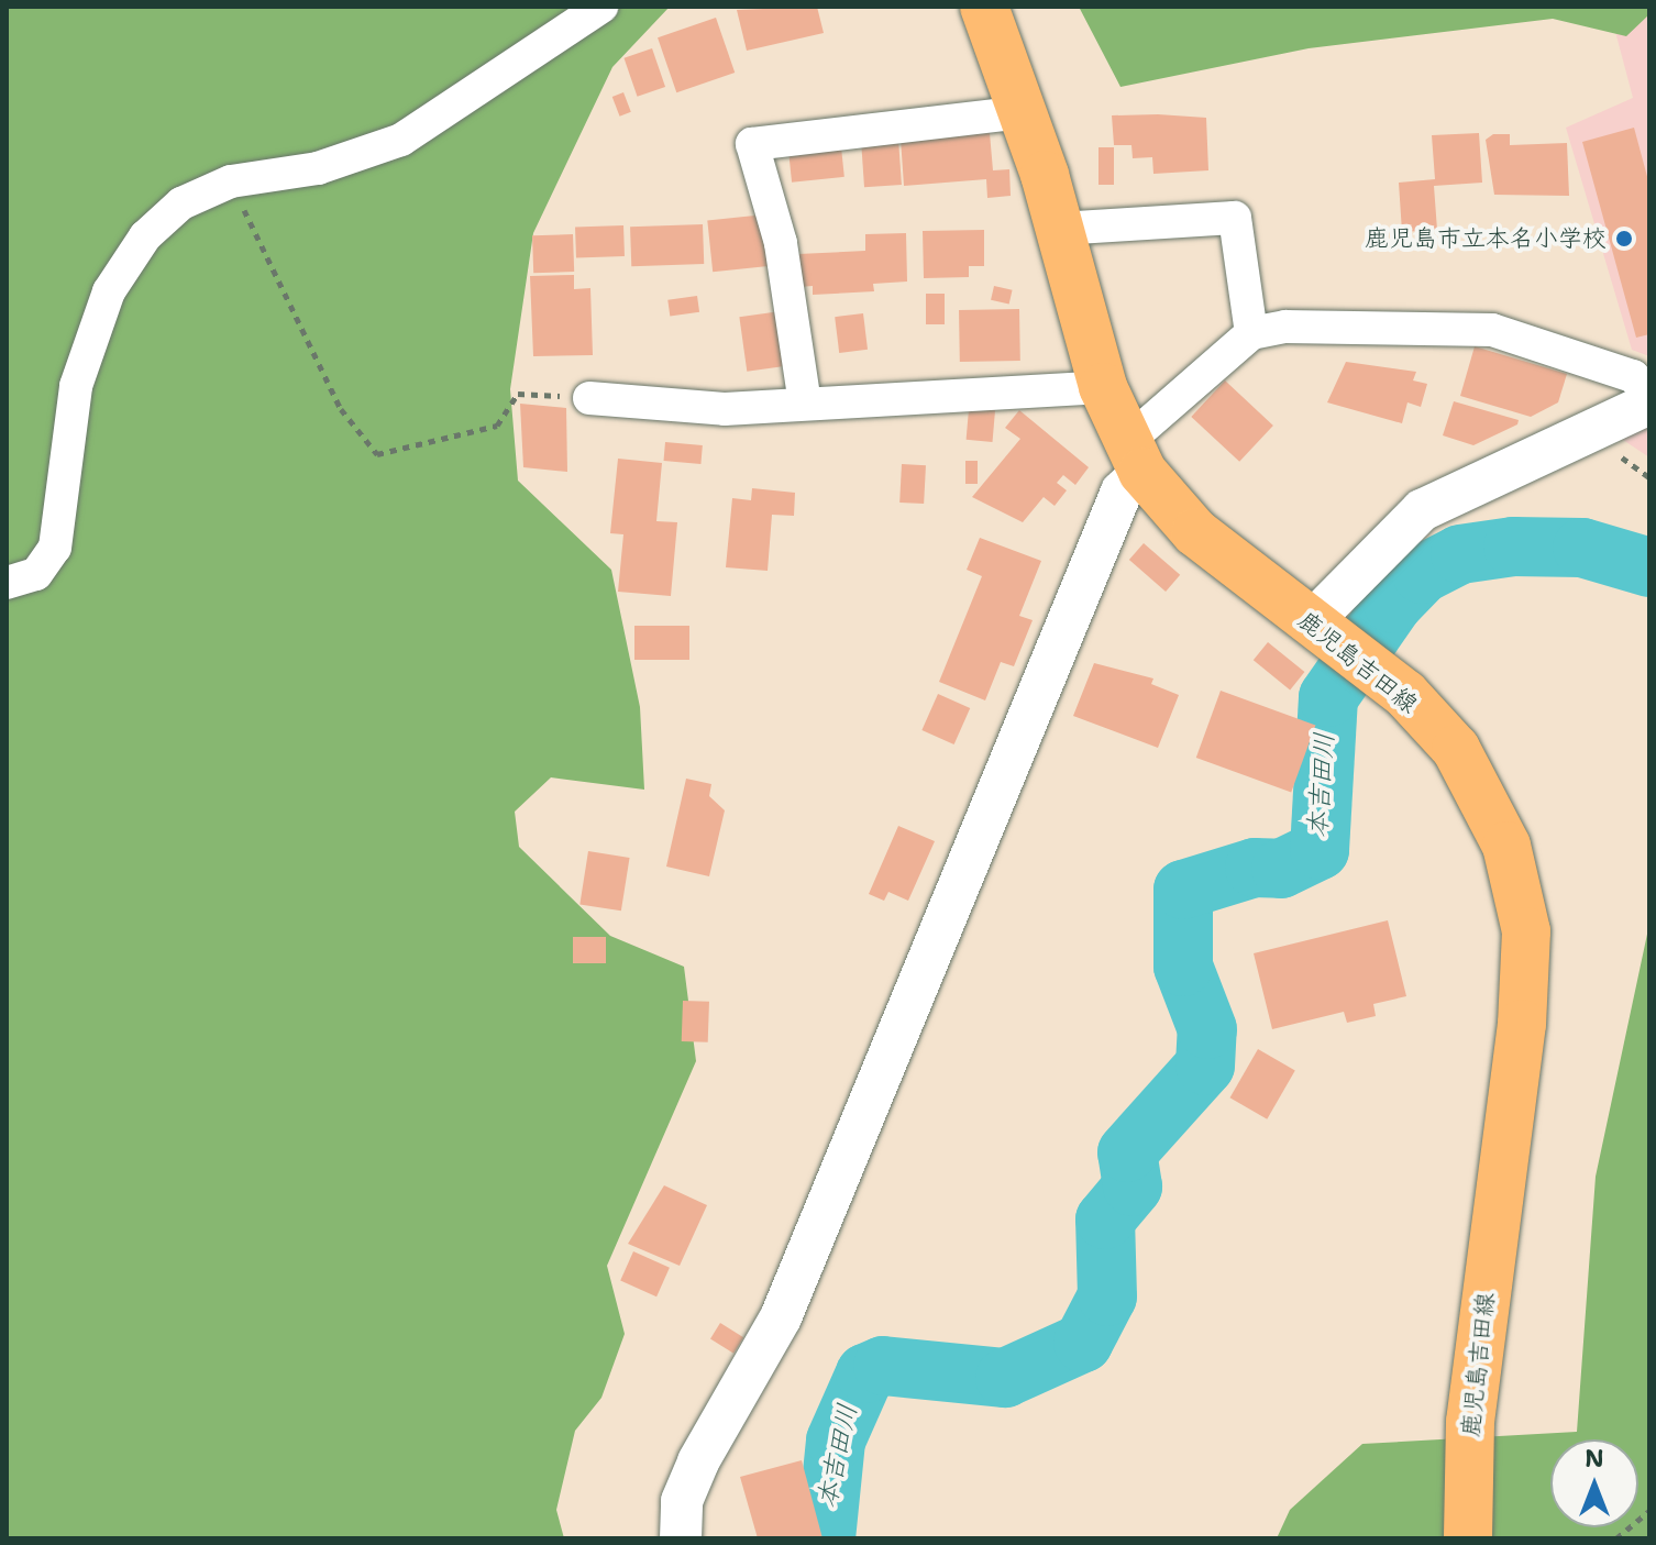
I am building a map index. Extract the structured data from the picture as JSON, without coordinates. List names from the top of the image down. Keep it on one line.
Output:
{"streets":{"main road":["鹿児島吉田線"]},"water":["本吉田川"],"places":["鹿児島市立本名小学校"],"north":"top"}
